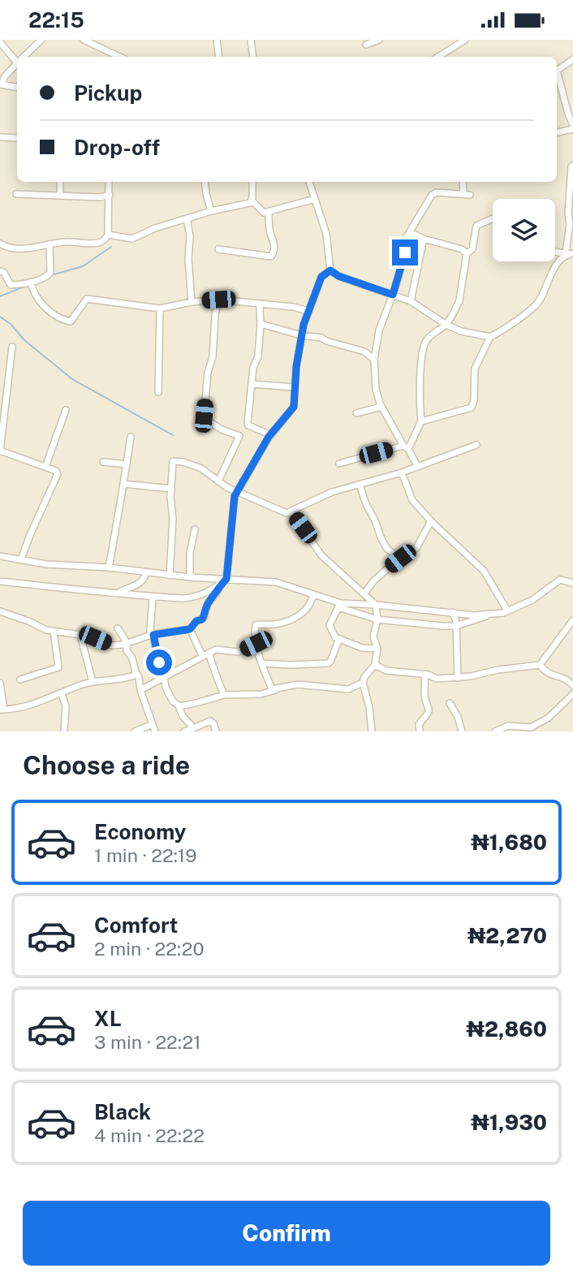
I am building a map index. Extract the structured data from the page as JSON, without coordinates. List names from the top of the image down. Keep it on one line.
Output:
{"page":{"status":"22:15","banner":["Pickup","Drop-off"],"heading":"Choose a ride","list":[{"name":"Economy","note":"1 min · 22:19","value":"₦1,680"},{"name":"Comfort","note":"2 min · 22:20","value":"₦2,270"},{"name":"XL","note":"3 min · 22:21","value":"₦2,860"},{"name":"Black","note":"4 min · 22:22","value":"₦1,930"}],"buttons":"Confirm"}}
